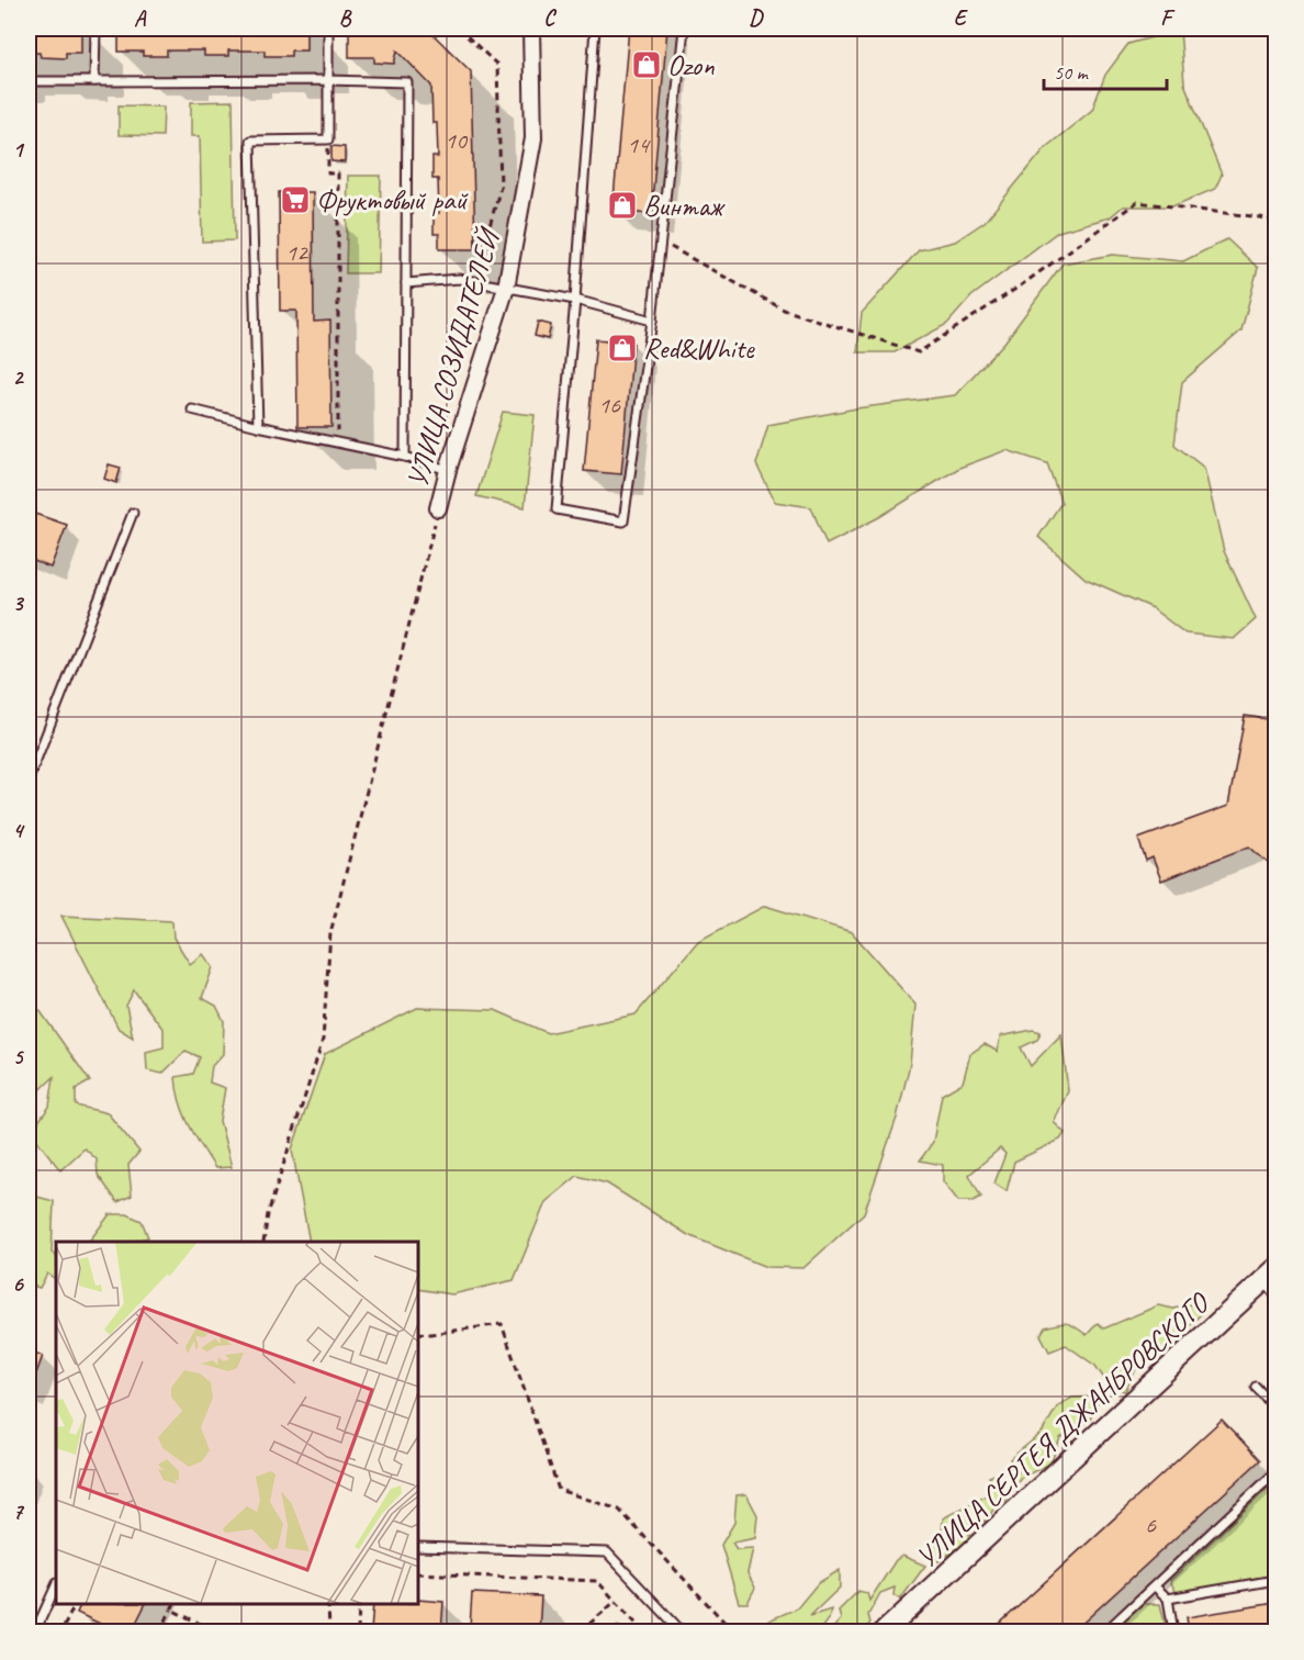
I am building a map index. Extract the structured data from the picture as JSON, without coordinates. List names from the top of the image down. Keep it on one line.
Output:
{"streets":{"street":["УЛИЦА СОЗИДАТЕЛЕЙ","УЛИЦА СЕРГЕЯ ДЖАНБРОВСКОГО"]},"places":{"shop":["Ozon","Винтаж","Red&White"],"supermarket":["Фруктовый рай"]},"house_numbers":["10","14","12","16","6"],"scale_bar":"50 m","grid":{"columns":["A","B","C","D","E","F"],"rows":["1","2","3","4","5","6","7"]}}
